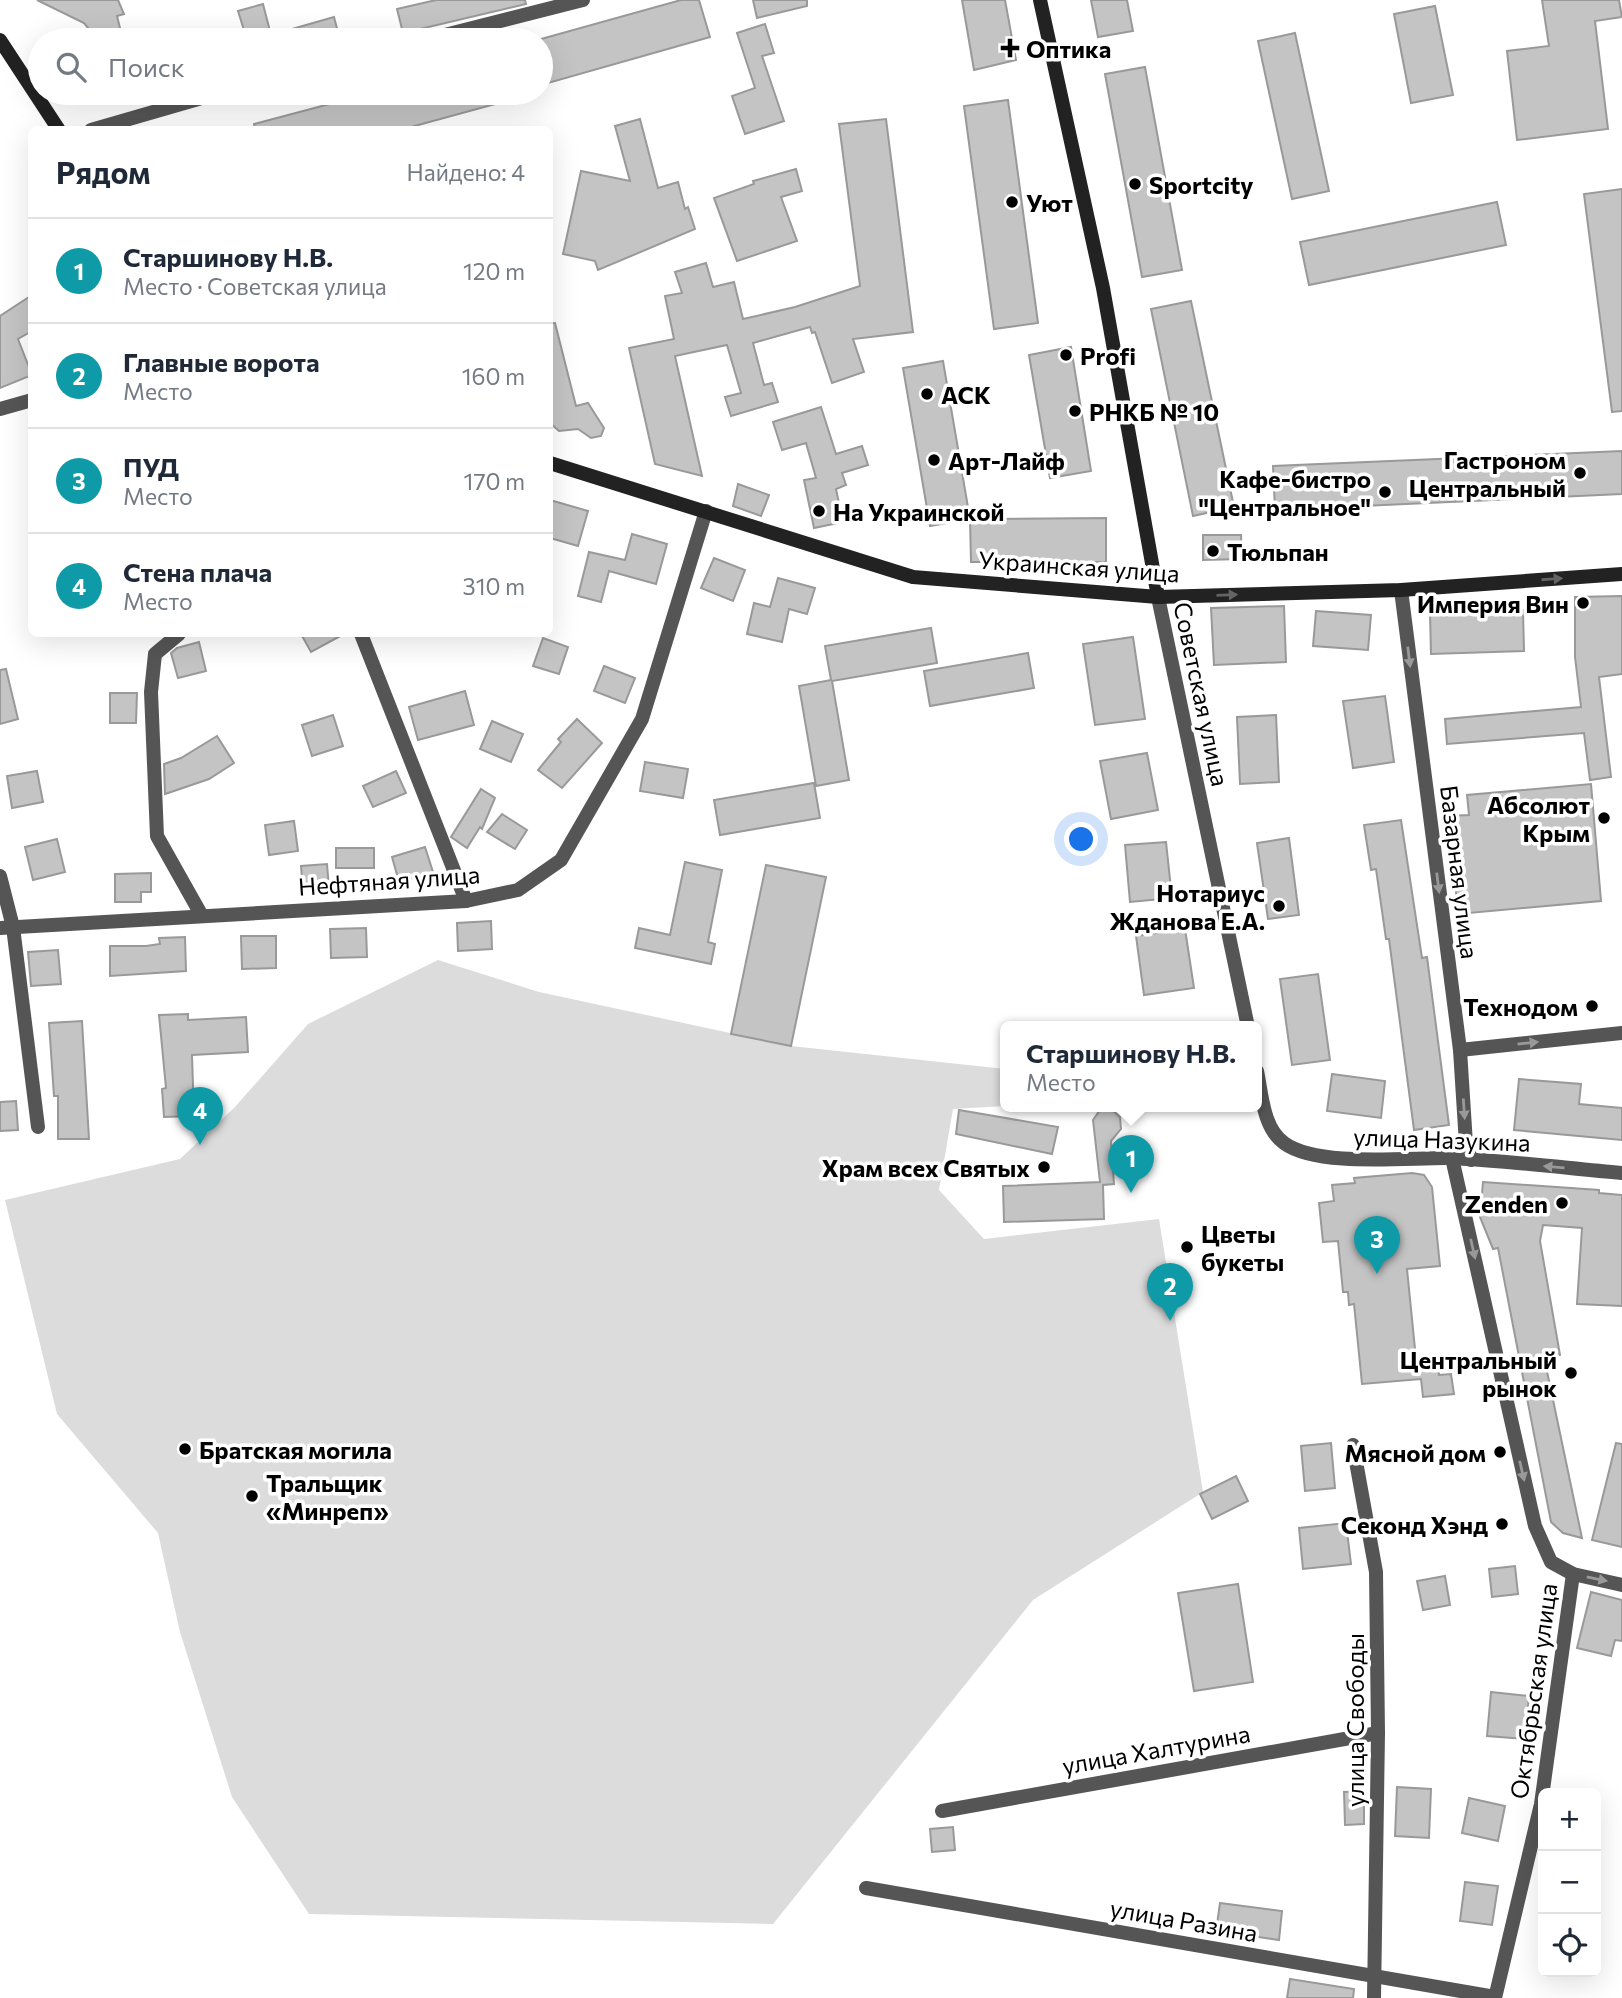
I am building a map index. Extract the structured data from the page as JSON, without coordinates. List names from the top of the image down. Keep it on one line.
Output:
{"streets":{"main road":["Украинская улица","Советская улица"],"street":["Базарная улица","Нефтяная улица","улица Назукина","Октябрьская улица","улица Свободы","улица Халтурина","улица Разина"]},"crossings":[["Украинская улица","Советская улица"],["Украинская улица","Базарная улица"],["Украинская улица","Нефтяная улица"],["Базарная улица","улица Назукина"],["улица Назукина","Октябрьская улица"],["Октябрьская улица","улица Разина"],["улица Свободы","улица Халтурина"],["улица Свободы","улица Разина"]],"one_way":["Украинская улица","Базарная улица","Октябрьская улица"],"places":{"health":["Оптика"],"other":["Sportcity","Уют","Profi","АСК","РНКБ № 10","Арт-Лайф","Гастроном Центральный","Кафе‐бистро \"Центральное\"","На Украинской","Тюльпан","Империя Вин","Абсолют Крым","Нотариус Жданова Е.А.","Технодом","Храм всех Святых","Zenden","Цветы букеты","Центральный рынок","Братская могила","Мясной дом","Тральщик «Минреп»","Секонд Хэнд"]},"page":{"search":"Поиск","heading":["Рядом","Найдено: 4"],"list":[{"mark":"1","name":"Старшинову Н.В.","note":"Место · Советская улица","value":"120 m"},{"mark":"2","name":"Главные ворота","note":"Место","value":"160 m"},{"mark":"3","name":"ПУД","note":"Место","value":"170 m"},{"mark":"4","name":"Стена плача","note":"Место","value":"310 m"}],"popup":["Старшинову Н.В.","Место"],"pins":["4","1","3","2"],"map_buttons":["+","−"]}}
